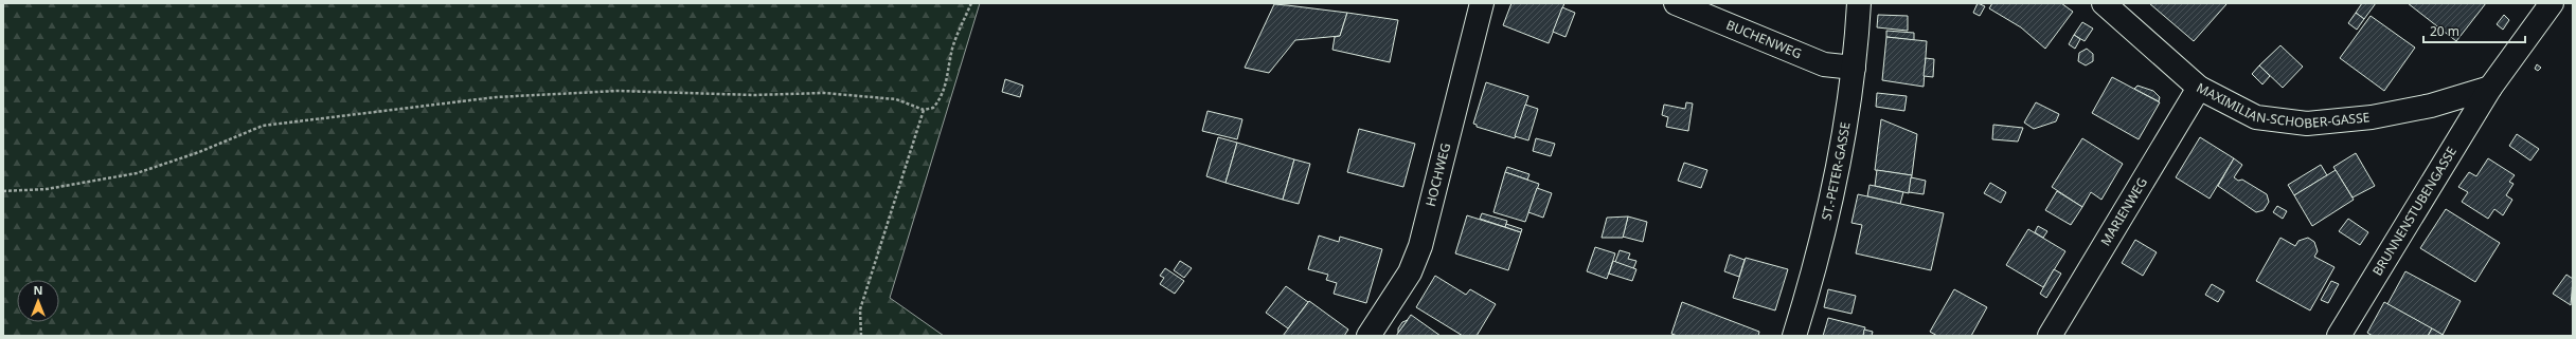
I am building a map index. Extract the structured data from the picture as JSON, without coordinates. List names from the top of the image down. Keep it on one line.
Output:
{"streets":{"street":["BUCHENWEG","MAXIMILIAN-SCHOBER-GASSE","ST.-PETER-GASSE","HOCHWEG","BRUNNENSTUBENGASSE","MARIENWEG"]},"crossings":[["BUCHENWEG","ST.-PETER-GASSE"],["MAXIMILIAN-SCHOBER-GASSE","BRUNNENSTUBENGASSE"],["MAXIMILIAN-SCHOBER-GASSE","MARIENWEG"]],"scale_bar":"20 m","north":"top"}
